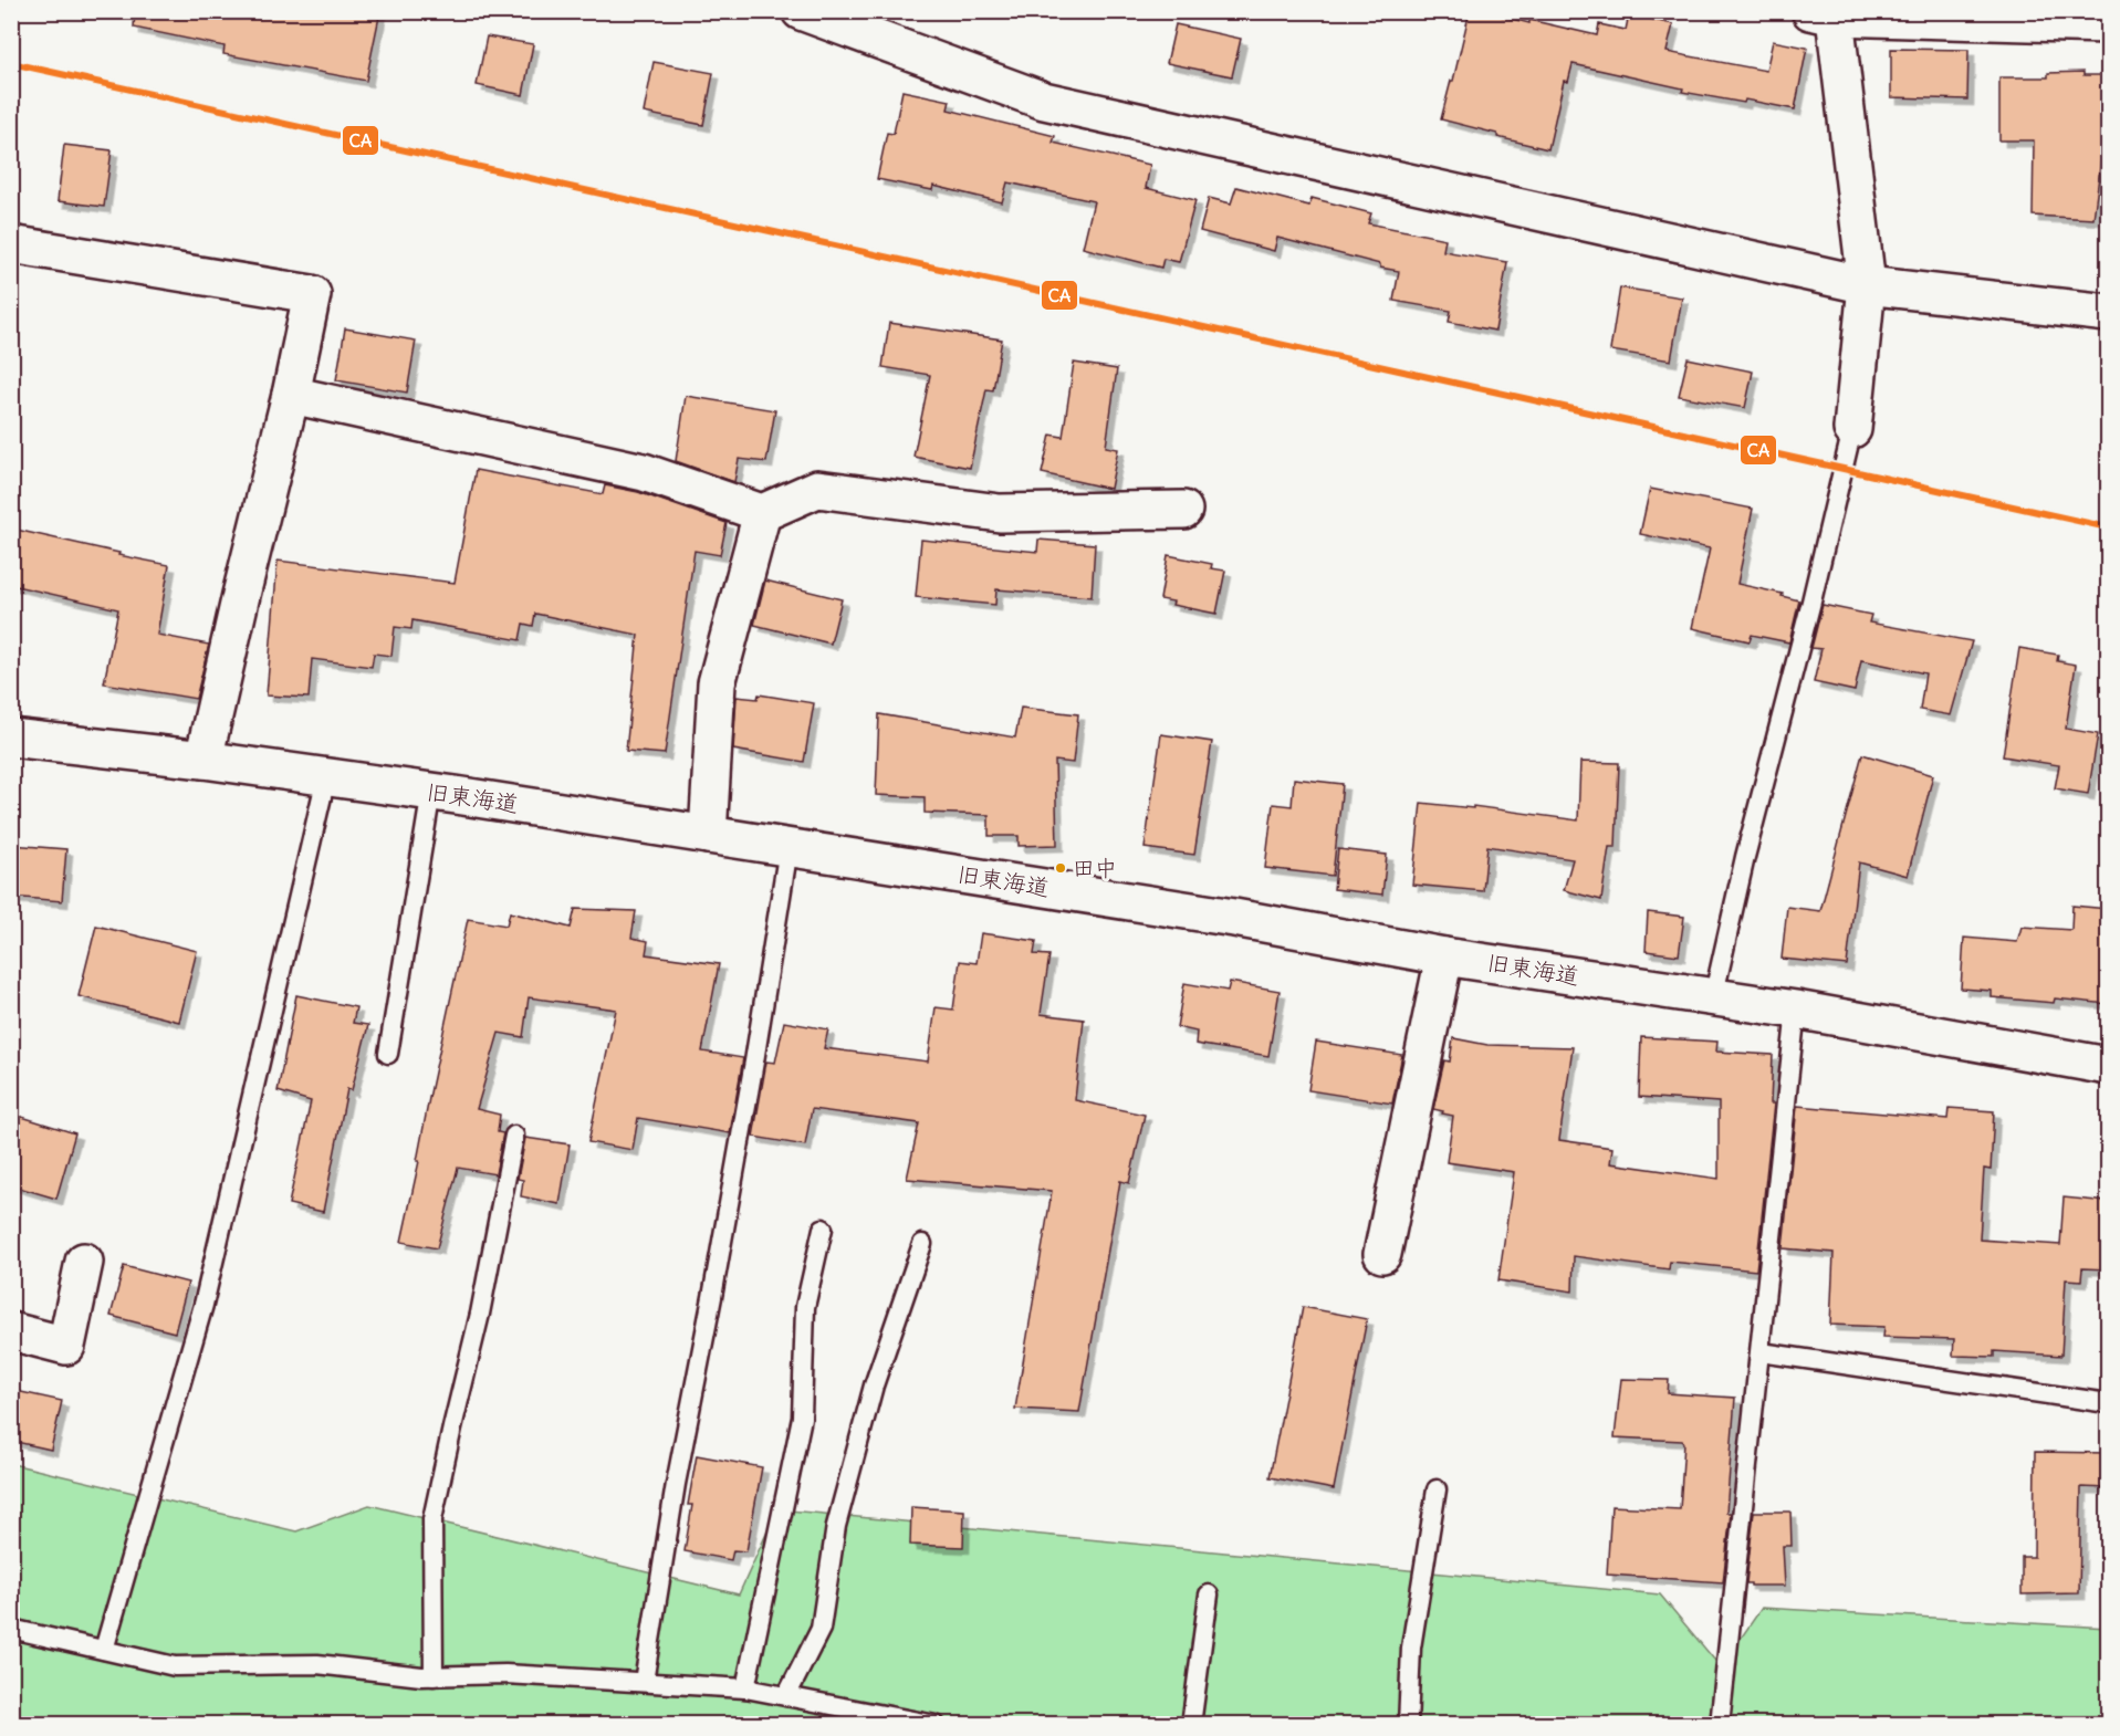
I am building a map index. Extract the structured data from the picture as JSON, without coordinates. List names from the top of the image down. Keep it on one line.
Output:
{"streets":{"street":["旧東海道"]},"places":["田中"],"lines":["transit line CA"]}
